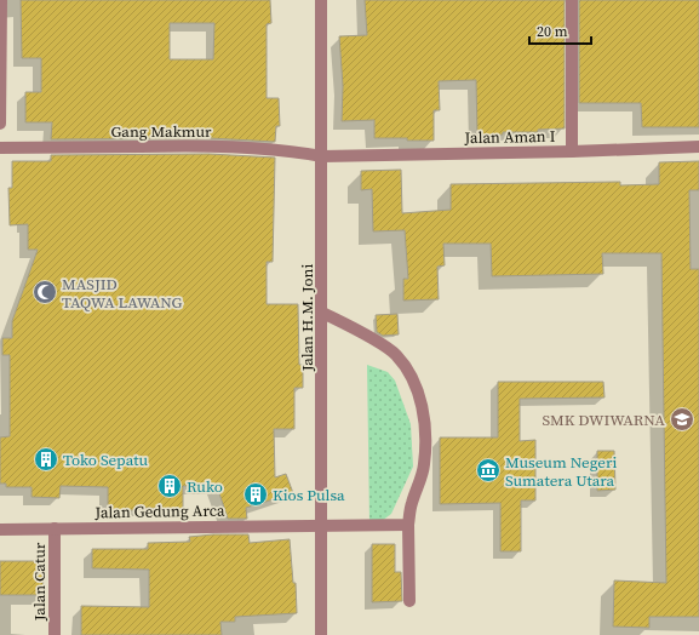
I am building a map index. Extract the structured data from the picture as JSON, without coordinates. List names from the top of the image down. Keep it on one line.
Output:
{"streets":{"street":["Gang Makmur","Jalan Aman I","Jalan H.M. Joni","Jalan Gedung Arca","Jalan Catur"]},"crossings":[["Gang Makmur","Jalan Aman I"],["Gang Makmur","Jalan H.M. Joni"],["Jalan Aman I","Jalan H.M. Joni"],["Jalan H.M. Joni","Jalan Gedung Arca"],["Jalan Gedung Arca","Jalan Catur"]],"places":{"mosque":["MASJID TAQWA LAWANG"],"school or university":["SMK DWIWARNA"],"building":["Toko Sepatu","Ruko","Kios Pulsa"],"museum":["Museum Negeri Sumatera Utara"]},"scale_bar":"20 m"}
